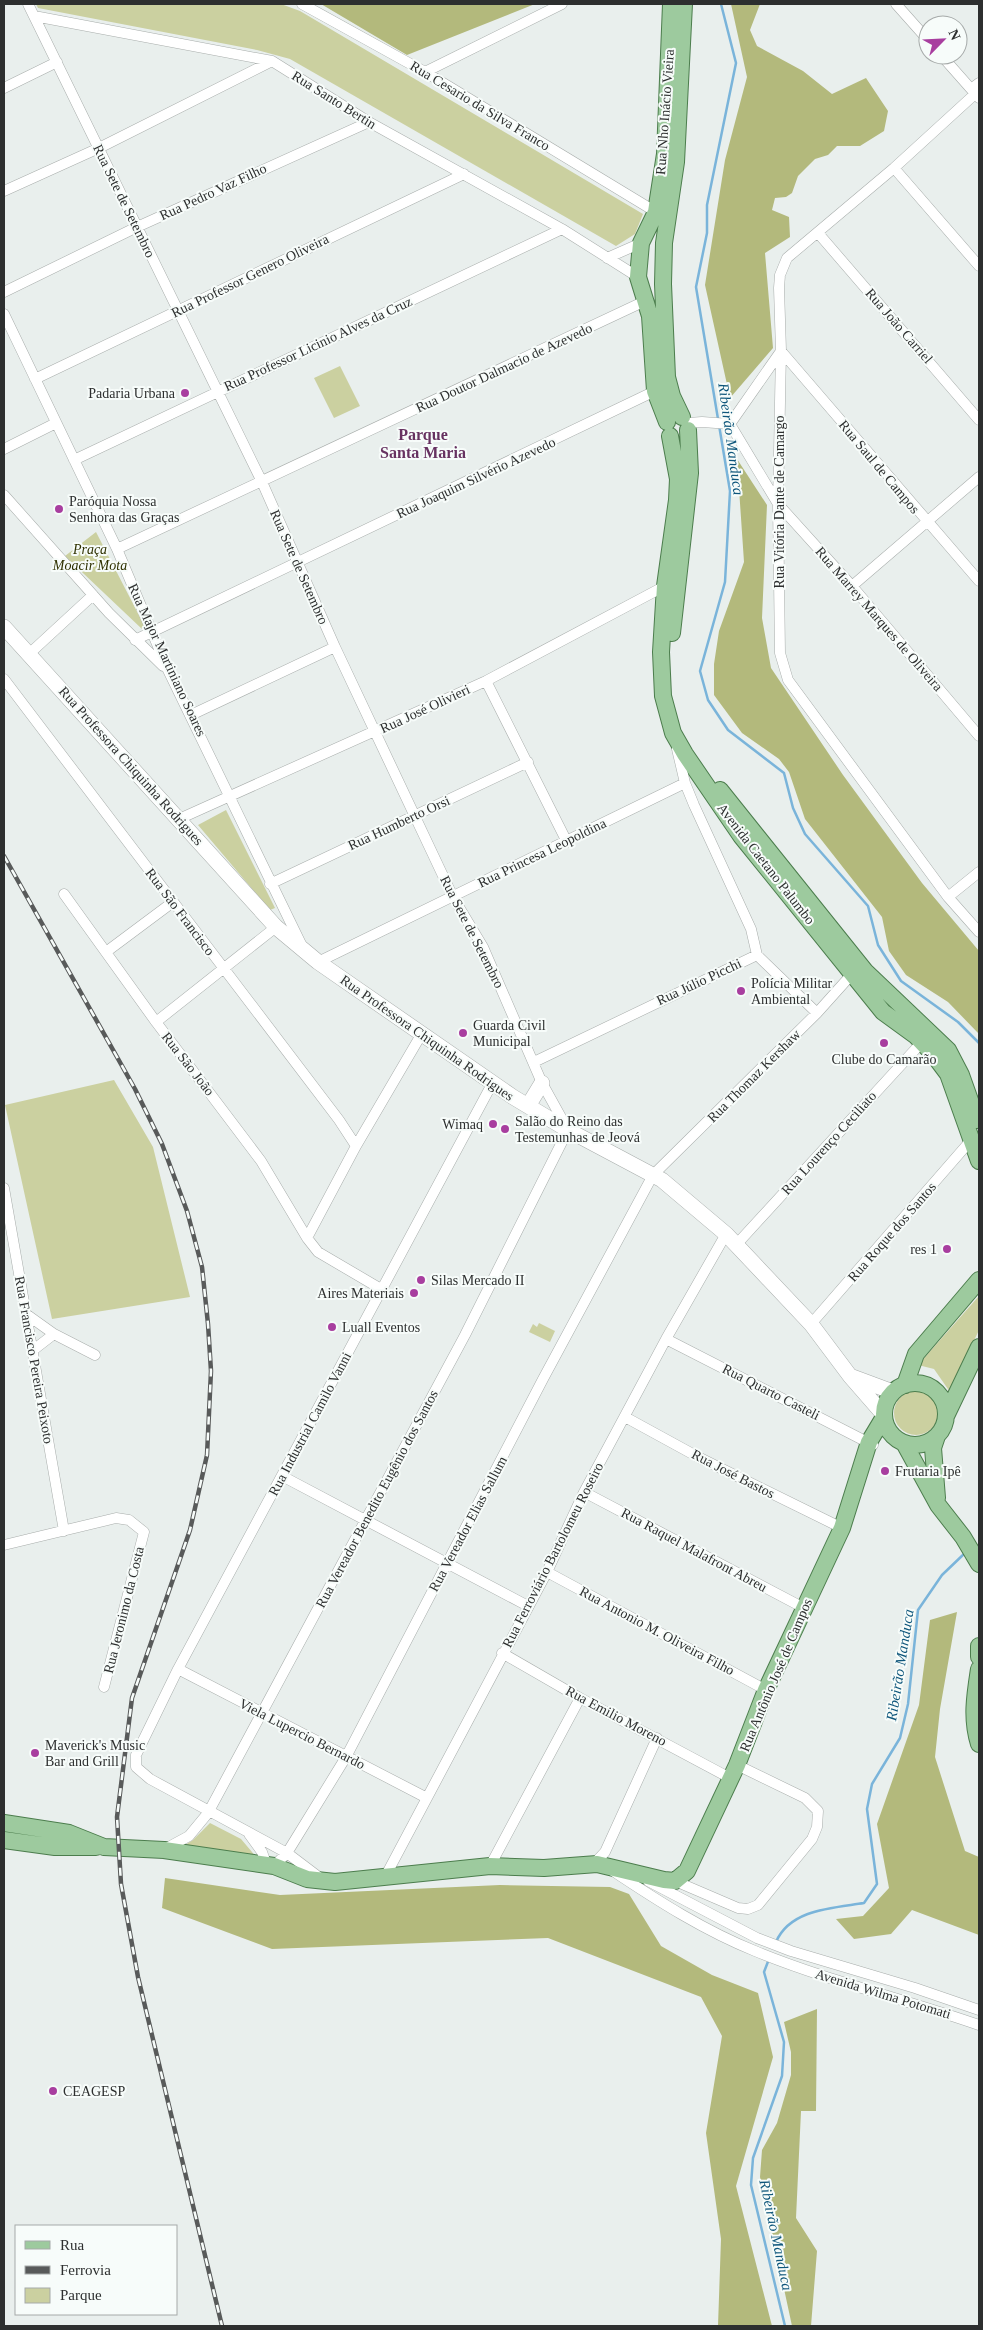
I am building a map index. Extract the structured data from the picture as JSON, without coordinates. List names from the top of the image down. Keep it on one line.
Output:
{"streets":{"main road":["Rua Nho Inácio Vieira","Rua Professora Chiquinha Rodrigues","Avenida Caetano Palumbo","Rua Antônio José de Campos"],"street":["Rua Santo Bertin","Rua Cesario da Silva Franco","Rua Pedro Vaz Filho","Rua Sete de Setembro","Rua Professor Genero Oliveira","Rua João Carriel","Rua Professor Licinio Alves da Cruz","Rua Doutor Dalmacio de Azevedo","Rua Saul de Campos","Rua Joaquim Silvério Azevedo","Rua Vitória Dante de Camargo","Rua Marrey Marques de Oliveira","Rua Major Martiniano Soares","Rua José Olivieri","Rua Humberto Orsi","Rua Princesa Leopoldina","Rua São Francisco","Rua Júlio Picchi","Rua São João","Rua Thomaz Kershaw","Rua Lourenço Ceciliato","Rua Roque dos Santos","Rua Francisco Pereira Peixoto","Rua Quarto Casteli","Rua Industrial Camilo Vanni","Rua José Bastos","Rua Vereador Benedito Eugênio dos Santos","Rua Vereador Elias Sallum","Rua Raquel Malafront Abreu","Rua Ferroviário Bartolomeu Roseiro","Rua Jeronimo da Costa","Rua Antonio M. Oliveira Filho","Rua Emilio Moreno","Viela Lupercio Bernardo","Avenida Wilma Potomati"]},"crossings":[["Rua Santo Bertin","Rua Nho Inácio Vieira"],["Rua Santo Bertin","Rua Pedro Vaz Filho"],["Rua Santo Bertin","Rua Sete de Setembro"],["Rua Santo Bertin","Rua Professor Genero Oliveira"],["Rua Santo Bertin","Rua Professor Licinio Alves da Cruz"],["Rua Cesario da Silva Franco","Rua Nho Inácio Vieira"],["Rua Nho Inácio Vieira","Rua Doutor Dalmacio de Azevedo"],["Rua Nho Inácio Vieira","Rua Joaquim Silvério Azevedo"],["Rua Nho Inácio Vieira","Avenida Caetano Palumbo"],["Rua Pedro Vaz Filho","Rua Sete de Setembro"],["Rua Sete de Setembro","Rua Professor Genero Oliveira"],["Rua Sete de Setembro","Rua Professor Licinio Alves da Cruz"],["Rua Sete de Setembro","Rua Doutor Dalmacio de Azevedo"],["Rua Sete de Setembro","Rua Joaquim Silvério Azevedo"],["Rua Sete de Setembro","Rua José Olivieri"],["Rua Sete de Setembro","Rua Professora Chiquinha Rodrigues"],["Rua Sete de Setembro","Rua Humberto Orsi"],["Rua Sete de Setembro","Rua Princesa Leopoldina"],["Rua Sete de Setembro","Rua Júlio Picchi"],["Rua Sete de Setembro","Rua Vereador Benedito Eugênio dos Santos"],["Rua Professor Genero Oliveira","Rua Major Martiniano Soares"],["Rua João Carriel","Rua Vitória Dante de Camargo"],["Rua Professor Licinio Alves da Cruz","Rua Major Martiniano Soares"],["Rua Doutor Dalmacio de Azevedo","Rua Major Martiniano Soares"],["Rua Saul de Campos","Rua Vitória Dante de Camargo"],["Rua Joaquim Silvério Azevedo","Rua Major Martiniano Soares"],["Rua Vitória Dante de Camargo","Rua Marrey Marques de Oliveira"],["Rua Major Martiniano Soares","Rua José Olivieri"],["Rua Major Martiniano Soares","Rua Professora Chiquinha Rodrigues"],["Rua Major Martiniano Soares","Rua Humberto Orsi"],["Rua José Olivieri","Rua Professora Chiquinha Rodrigues"],["Rua José Olivieri","Avenida Caetano Palumbo"],["Rua Professora Chiquinha Rodrigues","Rua Princesa Leopoldina"],["Rua Professora Chiquinha Rodrigues","Rua Thomaz Kershaw"],["Rua Professora Chiquinha Rodrigues","Rua Lourenço Ceciliato"],["Rua Professora Chiquinha Rodrigues","Rua Roque dos Santos"],["Rua Professora Chiquinha Rodrigues","Rua Industrial Camilo Vanni"],["Rua Professora Chiquinha Rodrigues","Rua Vereador Benedito Eugênio dos Santos"],["Rua Professora Chiquinha Rodrigues","Rua Vereador Elias Sallum"],["Rua Professora Chiquinha Rodrigues","Rua Ferroviário Bartolomeu Roseiro"],["Rua Professora Chiquinha Rodrigues","Rua Antônio José de Campos"],["Rua Princesa Leopoldina","Rua Júlio Picchi"],["Avenida Caetano Palumbo","Rua Júlio Picchi"],["Avenida Caetano Palumbo","Rua Thomaz Kershaw"],["Avenida Caetano Palumbo","Rua Lourenço Ceciliato"],["Avenida Caetano Palumbo","Rua Roque dos Santos"],["Rua São João","Rua Industrial Camilo Vanni"],["Rua Thomaz Kershaw","Rua Vereador Elias Sallum"],["Rua Lourenço Ceciliato","Rua Ferroviário Bartolomeu Roseiro"],["Rua Francisco Pereira Peixoto","Rua Jeronimo da Costa"],["Rua Quarto Casteli","Rua Ferroviário Bartolomeu Roseiro"],["Rua Quarto Casteli","Rua Antônio José de Campos"],["Rua Industrial Camilo Vanni","Rua Vereador Benedito Eugênio dos Santos"],["Rua Industrial Camilo Vanni","Viela Lupercio Bernardo"],["Rua José Bastos","Rua Ferroviário Bartolomeu Roseiro"],["Rua José Bastos","Rua Antônio José de Campos"],["Rua Vereador Benedito Eugênio dos Santos","Viela Lupercio Bernardo"],["Rua Vereador Elias Sallum","Viela Lupercio Bernardo"],["Rua Raquel Malafront Abreu","Rua Ferroviário Bartolomeu Roseiro"],["Rua Raquel Malafront Abreu","Rua Antônio José de Campos"],["Rua Ferroviário Bartolomeu Roseiro","Rua Antonio M. Oliveira Filho"],["Rua Ferroviário Bartolomeu Roseiro","Rua Emilio Moreno"],["Rua Ferroviário Bartolomeu Roseiro","Viela Lupercio Bernardo"],["Rua Antonio M. Oliveira Filho","Rua Antônio José de Campos"],["Rua Antônio José de Campos","Rua Emilio Moreno"]],"districts":["Parque Santa Maria"],"water":["Ribeirão Manduca"],"parks":["Praça Moacir Mota"],"places":["Padaria Urbana","Paróquia Nossa Senhora das Graças","Polícia Militar Ambiental","Guarda Civil Municipal","Clube do Camarão","Wimaq","Salão do Reino das Testemunhas de Jeová","res 1","Silas Mercado II","Aires Materiais","Luall Eventos","Frutaria Ipê","Maverick's Music Bar and Grill","CEAGESP"],"legend":["Rua","Ferrovia","Parque"],"north":"top right"}
